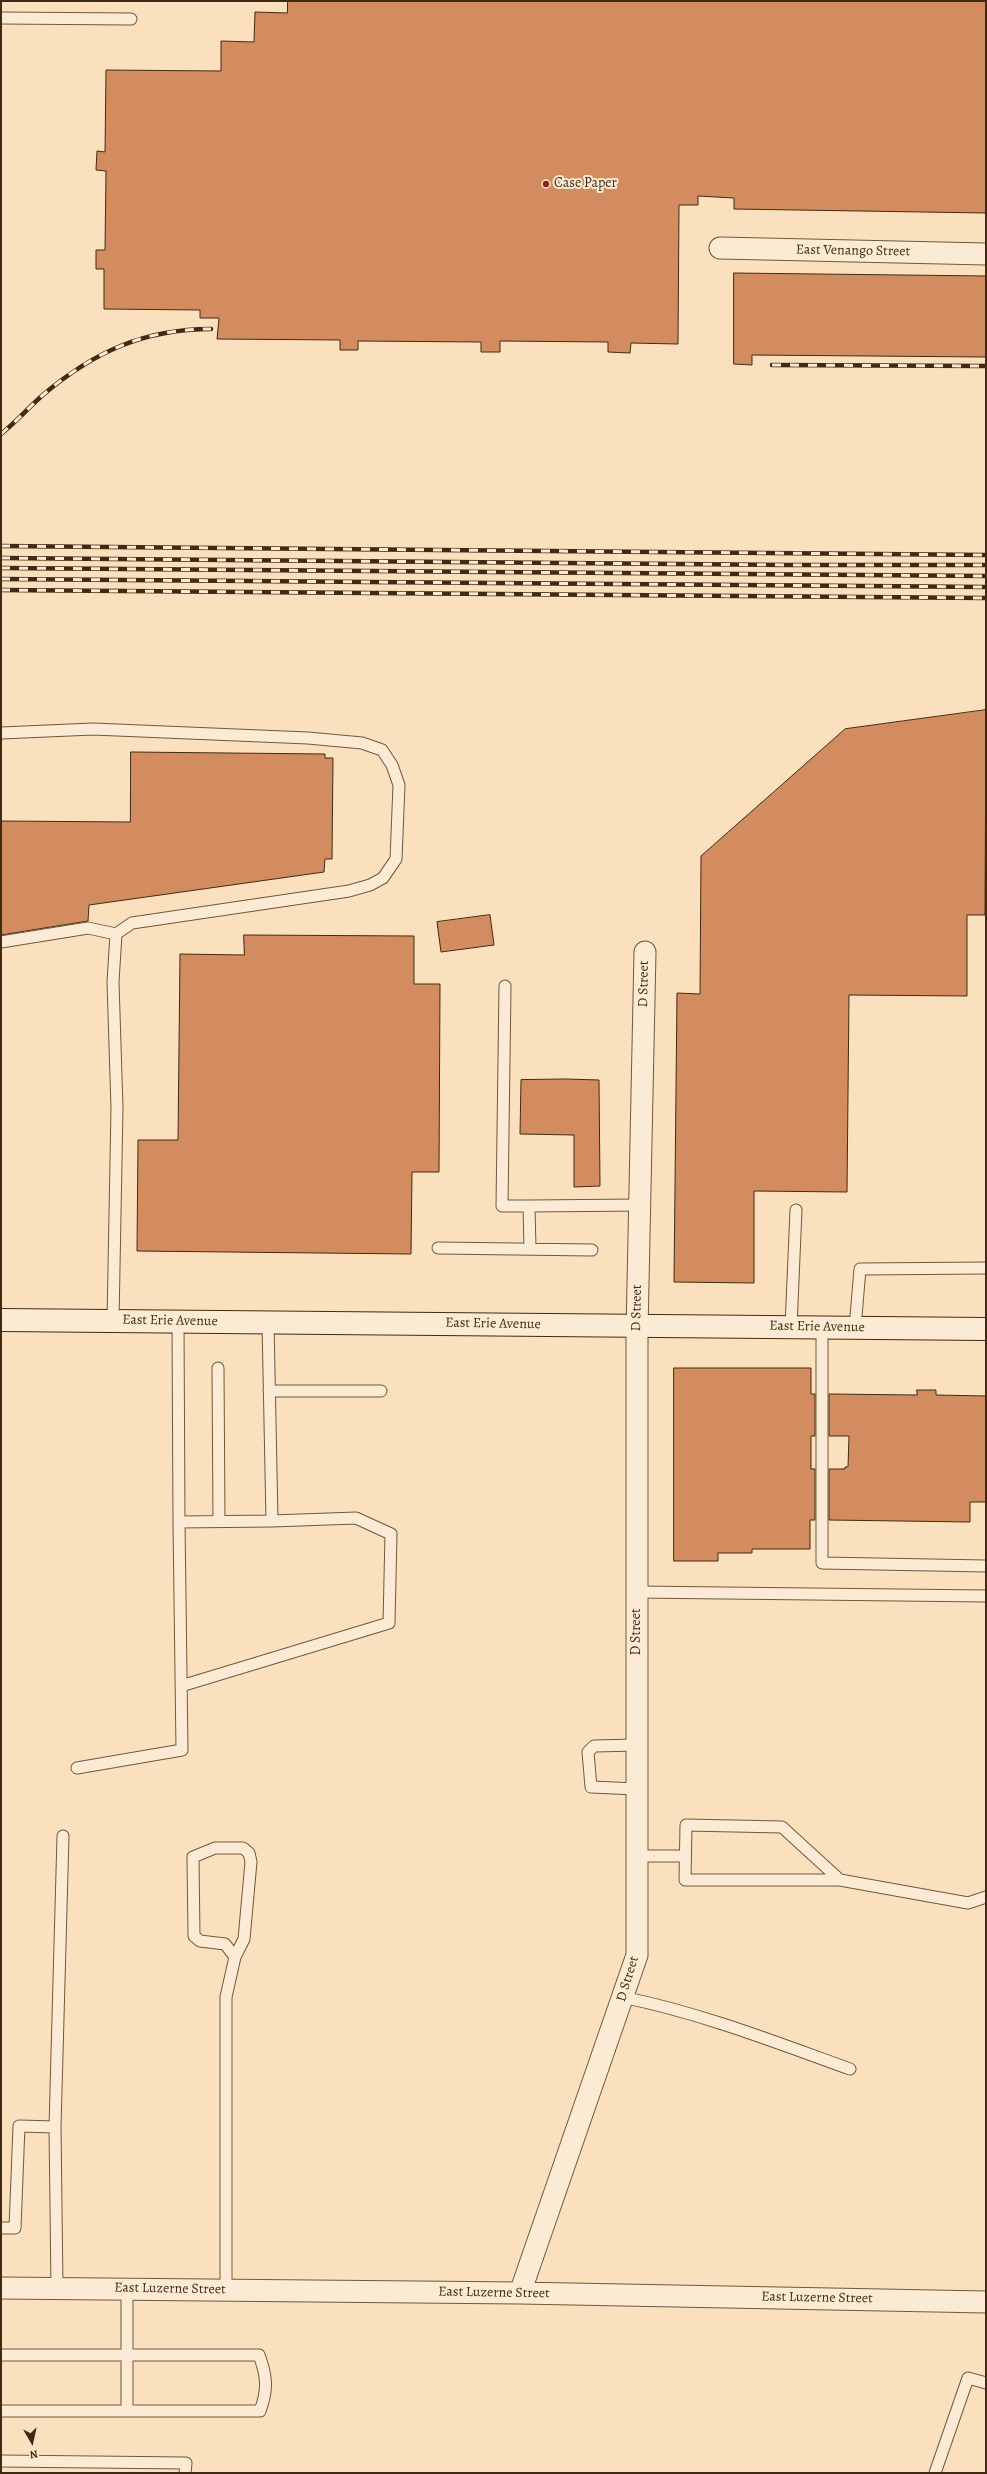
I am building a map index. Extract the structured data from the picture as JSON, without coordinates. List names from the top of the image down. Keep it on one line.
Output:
{"streets":{"main road":["East Erie Avenue"],"street":["East Venango Street","D Street","East Luzerne Street"]},"crossings":[["D Street","East Erie Avenue"],["D Street","East Luzerne Street"]],"places":["Case Paper"],"north":"bottom"}
